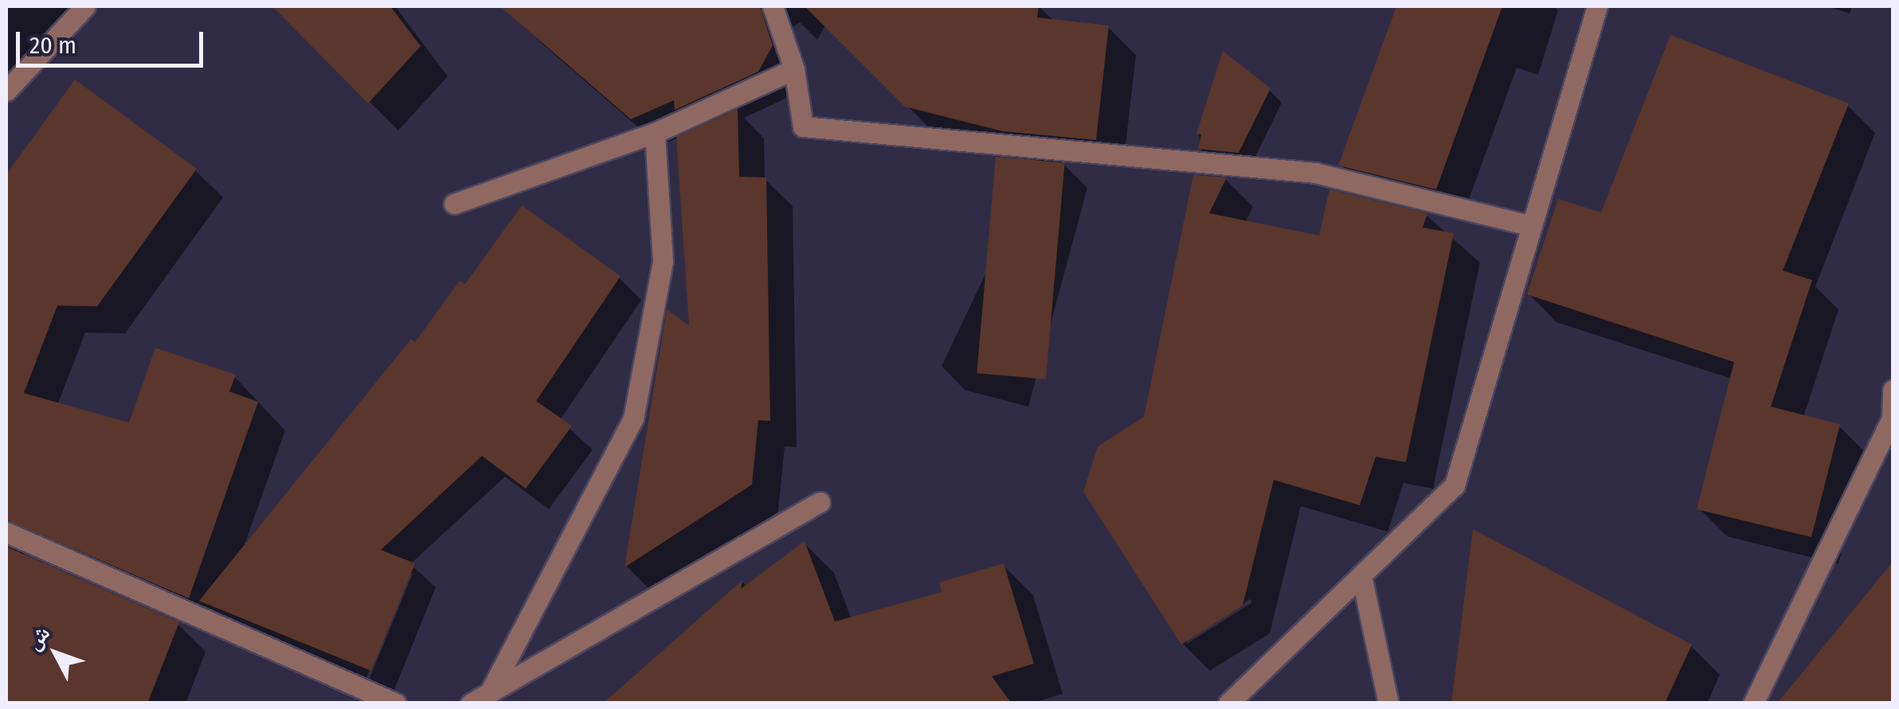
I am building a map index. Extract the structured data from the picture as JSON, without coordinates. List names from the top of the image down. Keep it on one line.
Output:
{"scale_bar":"20 m","north":"top left"}
